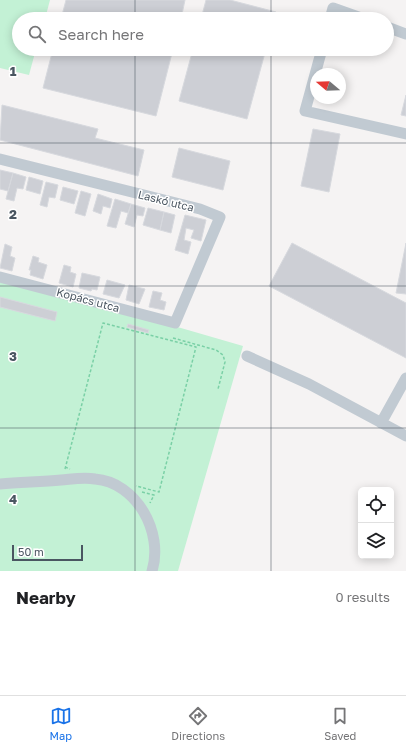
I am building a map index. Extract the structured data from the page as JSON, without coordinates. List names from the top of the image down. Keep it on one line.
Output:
{"streets":{"street":["Laskó utca","Kopács utca"]},"crossings":[["Laskó utca","Kopács utca"]],"scale_bar":"50 m","north":"left","page":{"search":"Search here","scale":"50 m","heading":["Nearby","0 results"],"nav":["Map","Directions","Saved"]},"grid":{"rows":["1","2","3","4"]}}
